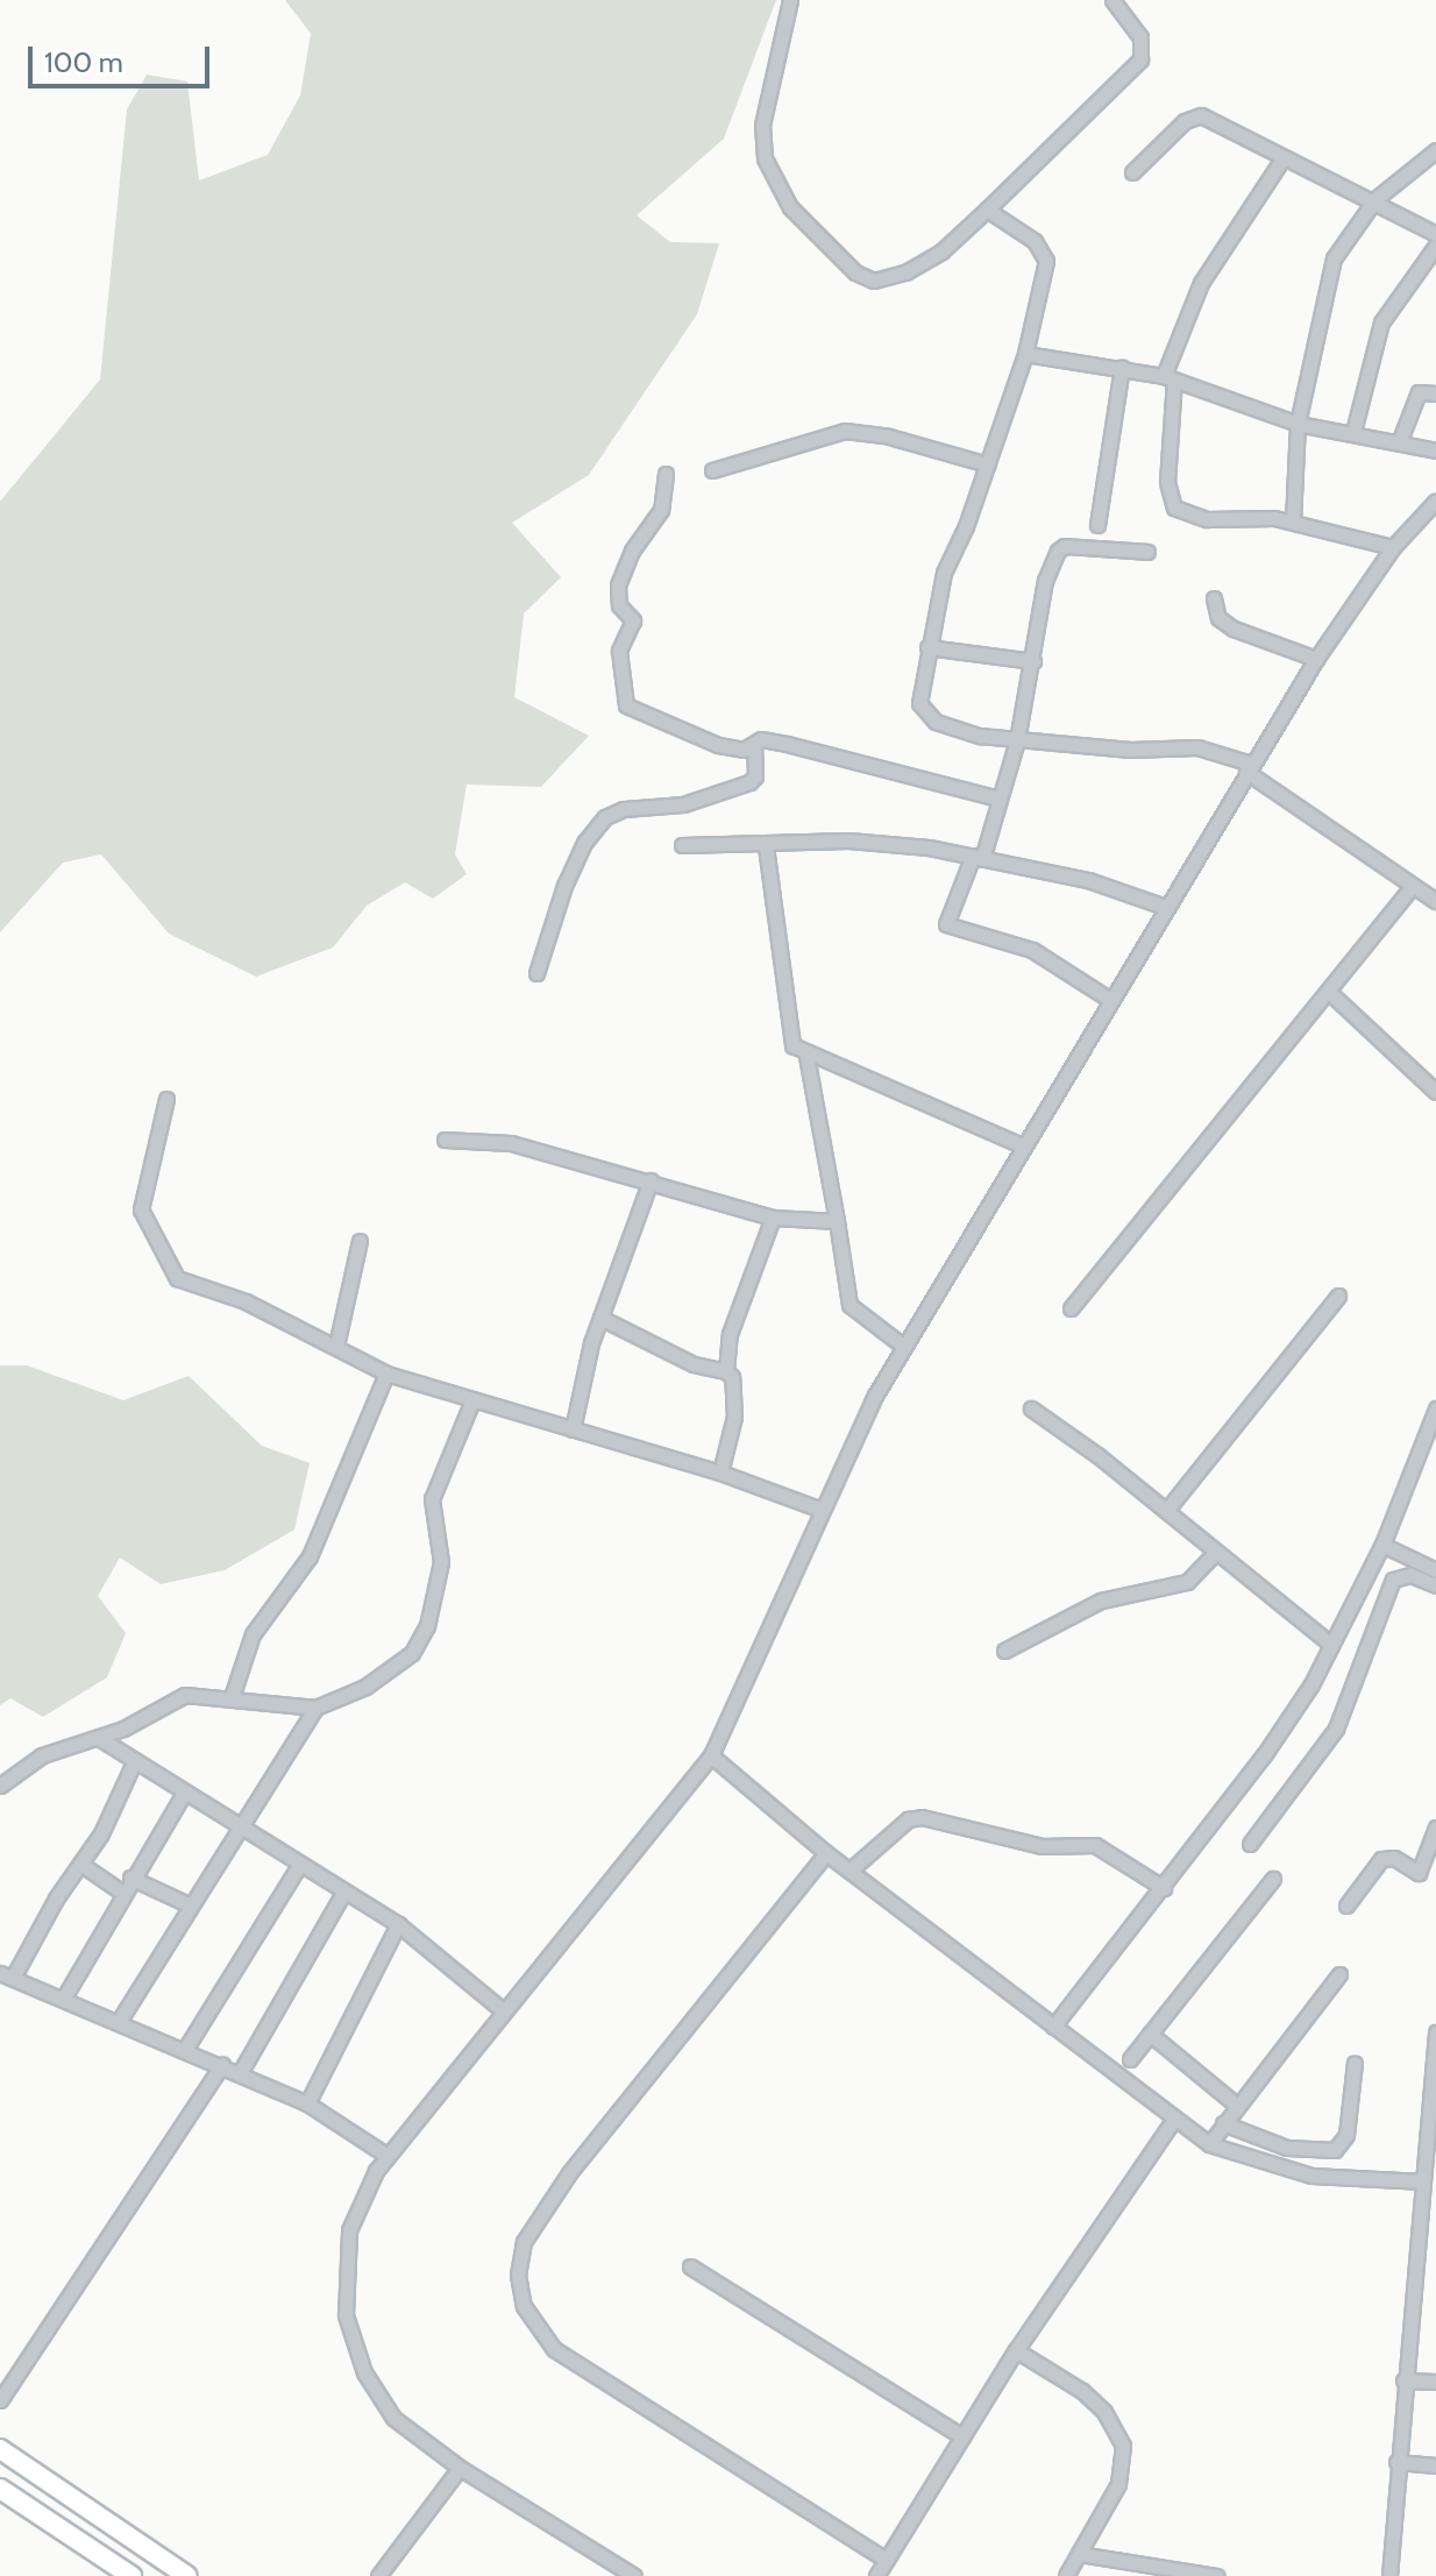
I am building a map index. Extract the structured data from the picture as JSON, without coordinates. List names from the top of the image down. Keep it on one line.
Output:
{"scale_bar":"100 m"}
